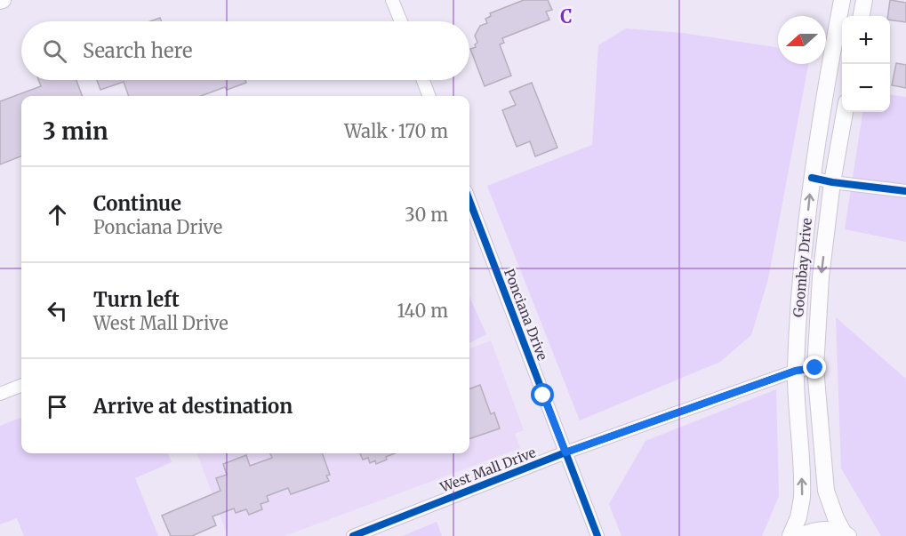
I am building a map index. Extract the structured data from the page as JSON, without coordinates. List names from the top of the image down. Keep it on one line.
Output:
{"streets":{"main road":["Goombay Drive"],"street":["Ponciana Drive","West Mall Drive"]},"crossings":[["Goombay Drive","West Mall Drive"],["Ponciana Drive","West Mall Drive"]],"north":"left","page":{"map_buttons":["+","−"],"search":"Search here","heading":["3 min","Walk · 170 m"],"list":[["Continue","Ponciana Drive","30 m"],["Turn left","West Mall Drive","140 m"],"Arrive at destination"]},"grid":{"columns":["C"]}}
